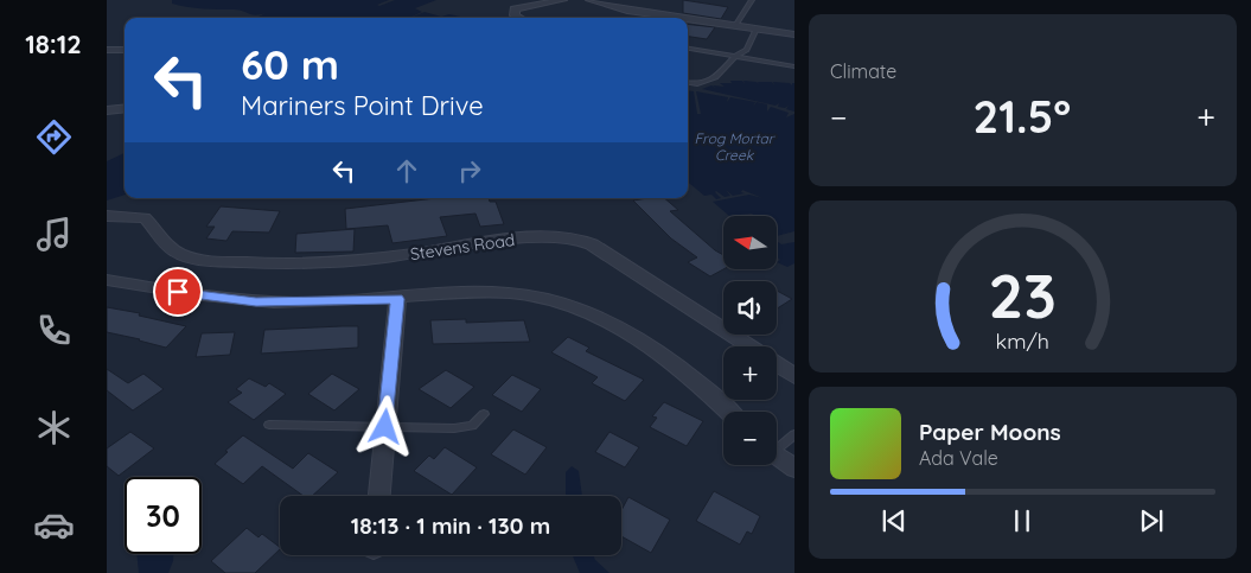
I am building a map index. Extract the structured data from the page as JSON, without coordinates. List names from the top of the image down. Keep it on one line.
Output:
{"streets":{"street":["Stevens Road"]},"water":["Frog Mortar Creek"],"north":"left","page":{"tabs":"18:12","tile":"Climate","turn":["60 m","Mariners Point Drive"],"heat":["−","21.5°","+"],"map_buttons":["+","−"],"song":["Paper Moons","Ada Vale"],"limit":"30","trip":"18:13 · 1 min · 130 m","gauge":["23","km/h"]}}
